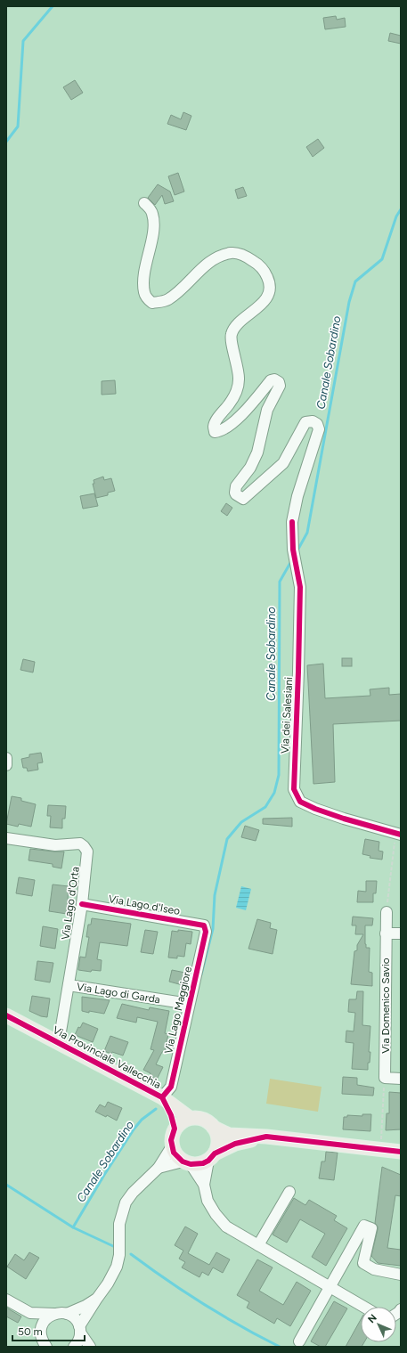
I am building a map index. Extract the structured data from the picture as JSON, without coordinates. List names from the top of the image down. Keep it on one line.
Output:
{"streets":{"main road":["Via Provinciale Vallecchia"],"street":["Via dei Salesiani","Via Lago d'Orta","Via Lago d'Iseo","Via Lago di Garda","Via Domenico Savio","Via Lago Maggiore"]},"crossings":[["Via Lago d'Orta","Via Lago d'Iseo"],["Via Lago d'Orta","Via Lago di Garda"],["Via Lago d'Orta","Via Provinciale Vallecchia"],["Via Lago d'Iseo","Via Lago Maggiore"],["Via Lago di Garda","Via Lago Maggiore"],["Via Lago Maggiore","Via Provinciale Vallecchia"]],"water":["Canale Sobardino"],"scale_bar":"50 m","north":"top left"}
